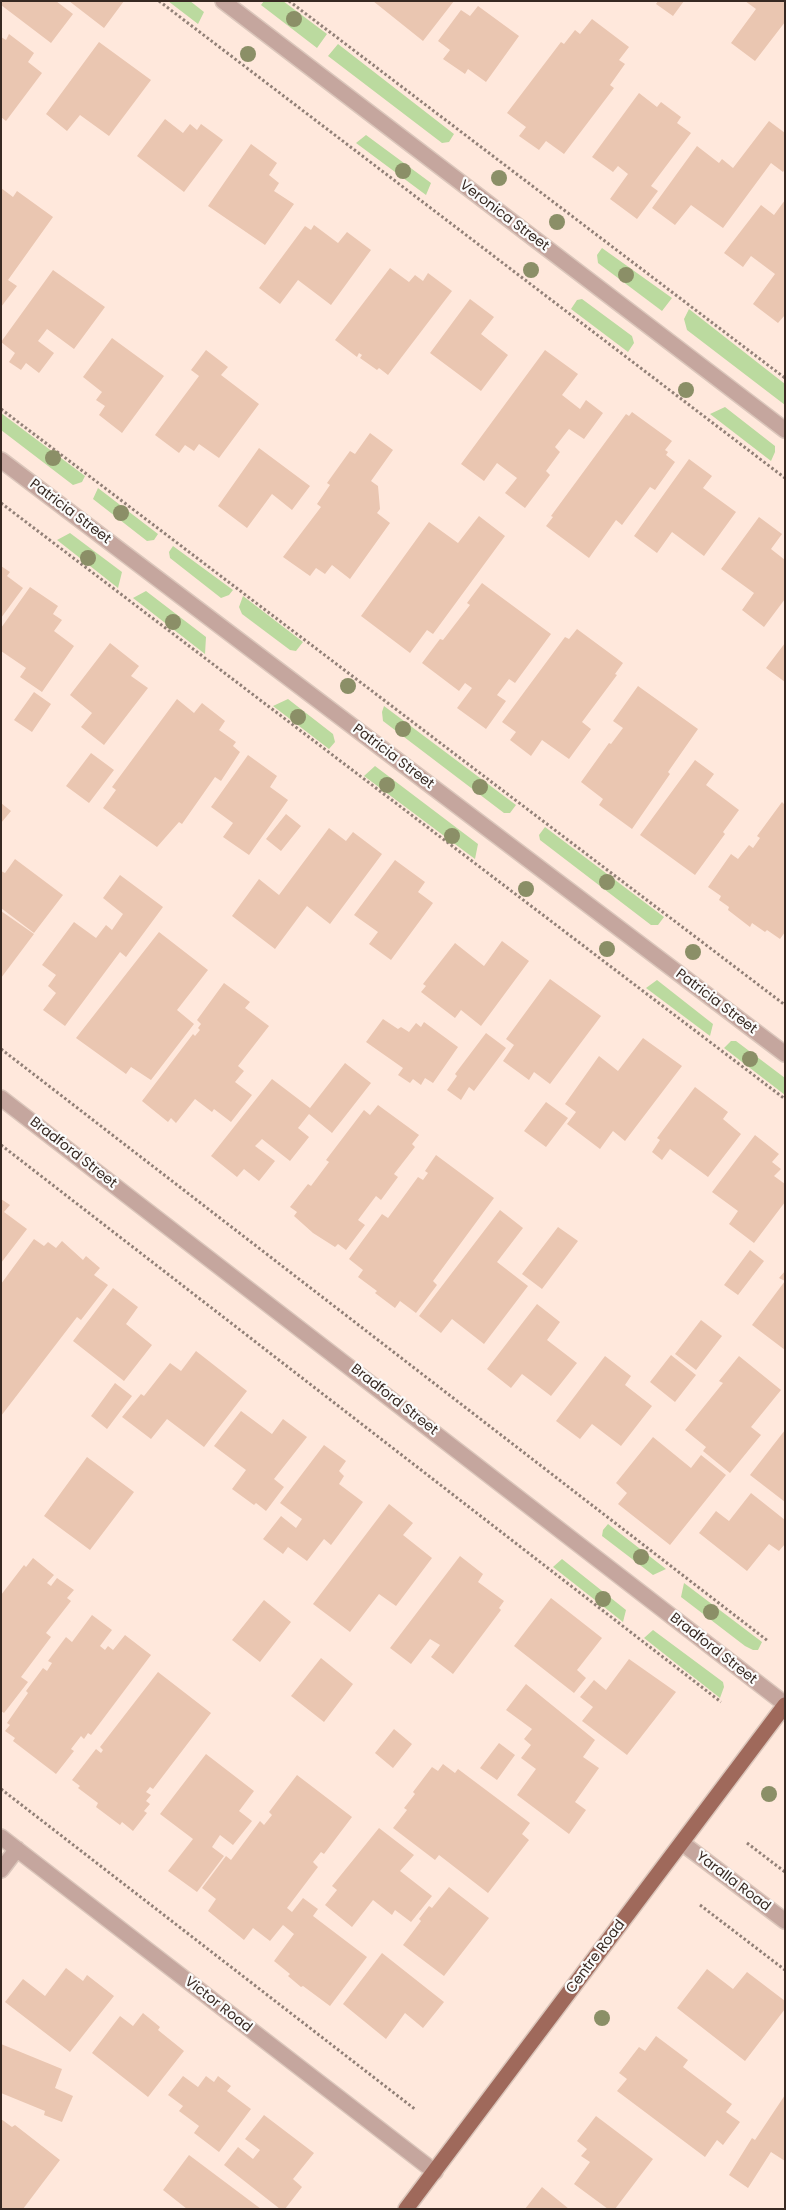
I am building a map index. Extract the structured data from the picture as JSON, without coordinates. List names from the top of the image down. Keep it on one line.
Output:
{"streets":{"main road":["Centre Road"],"street":["Veronica Street","Patricia Street","Bradford Street","Yaralla Road","Victor Road"]},"crossings":[["Bradford Street","Centre Road"],["Yaralla Road","Centre Road"],["Centre Road","Victor Road"]]}
